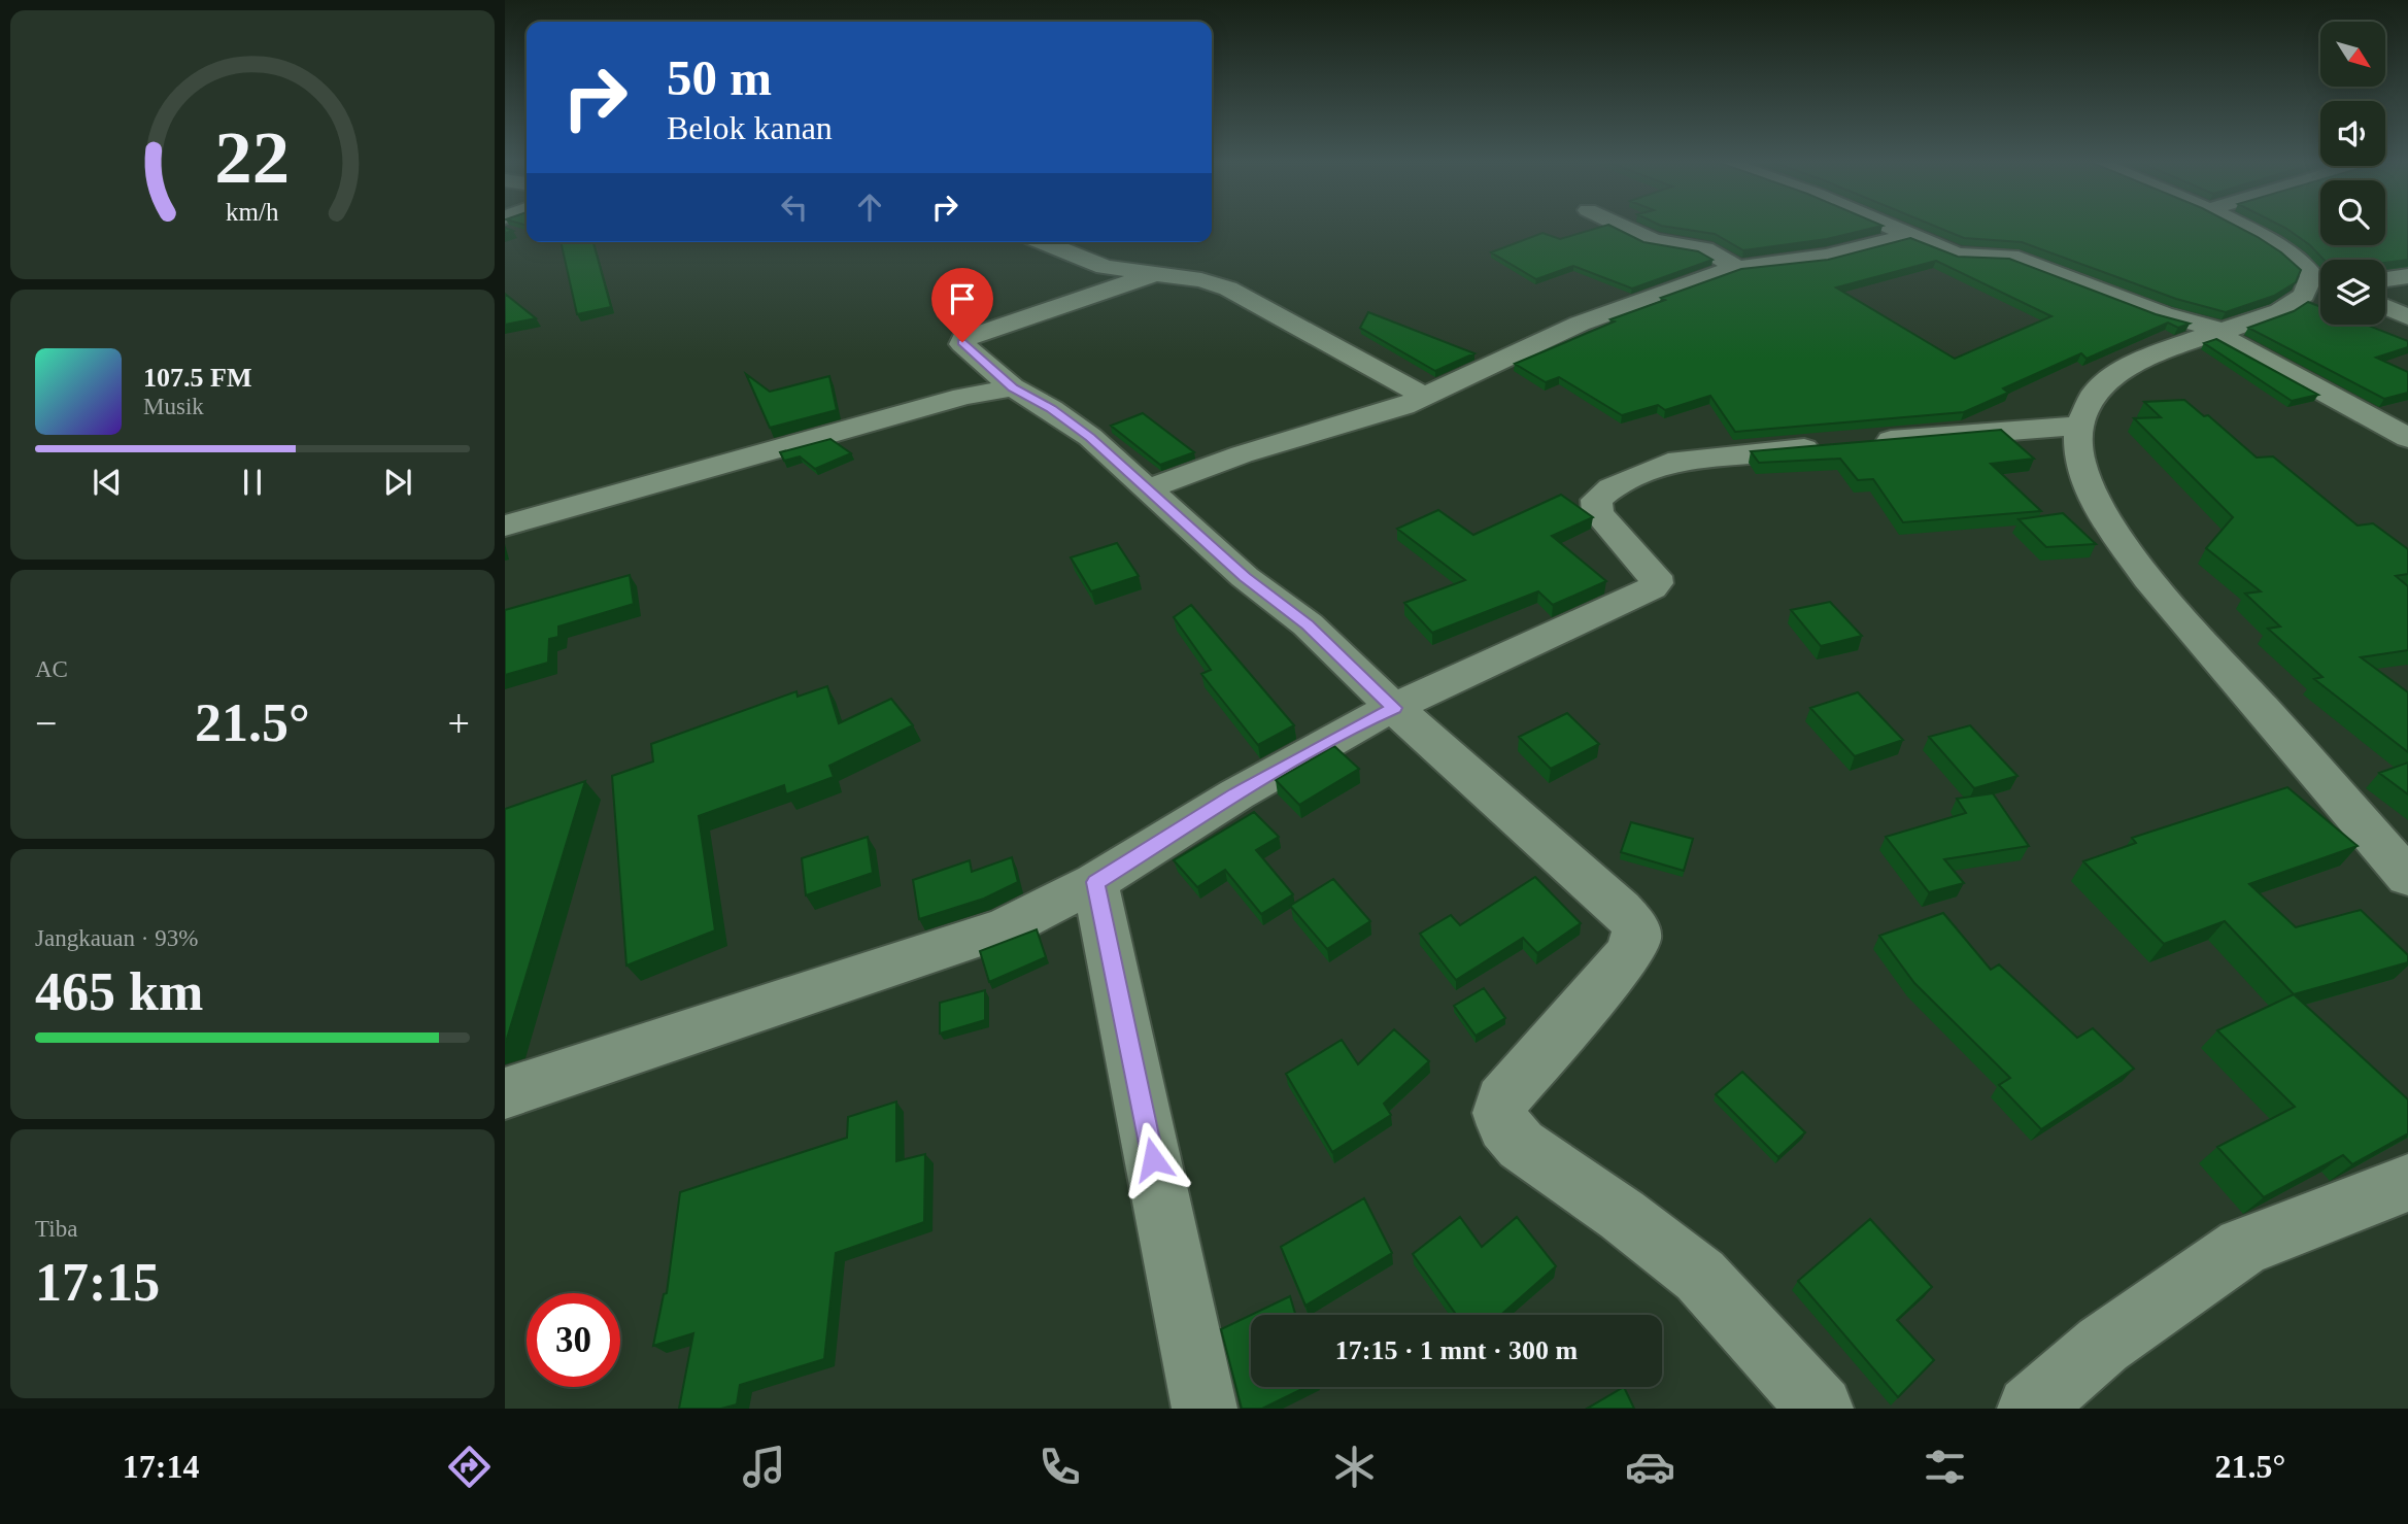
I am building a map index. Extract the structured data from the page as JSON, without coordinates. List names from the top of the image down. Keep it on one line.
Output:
{"north":"bottom right","page":{"turn":["50 m","Belok kanan"],"song":["107.5 FM","Musik"],"tile":["AC",["Jangkauan · 93%","465 km"],["Tiba","17:15"]],"heat":["−","21.5°","+"],"limit":"30","trip":"17:15 · 1 mnt · 300 m","tabs":["17:14","21.5°"],"gauge":["22","km/h"]}}
